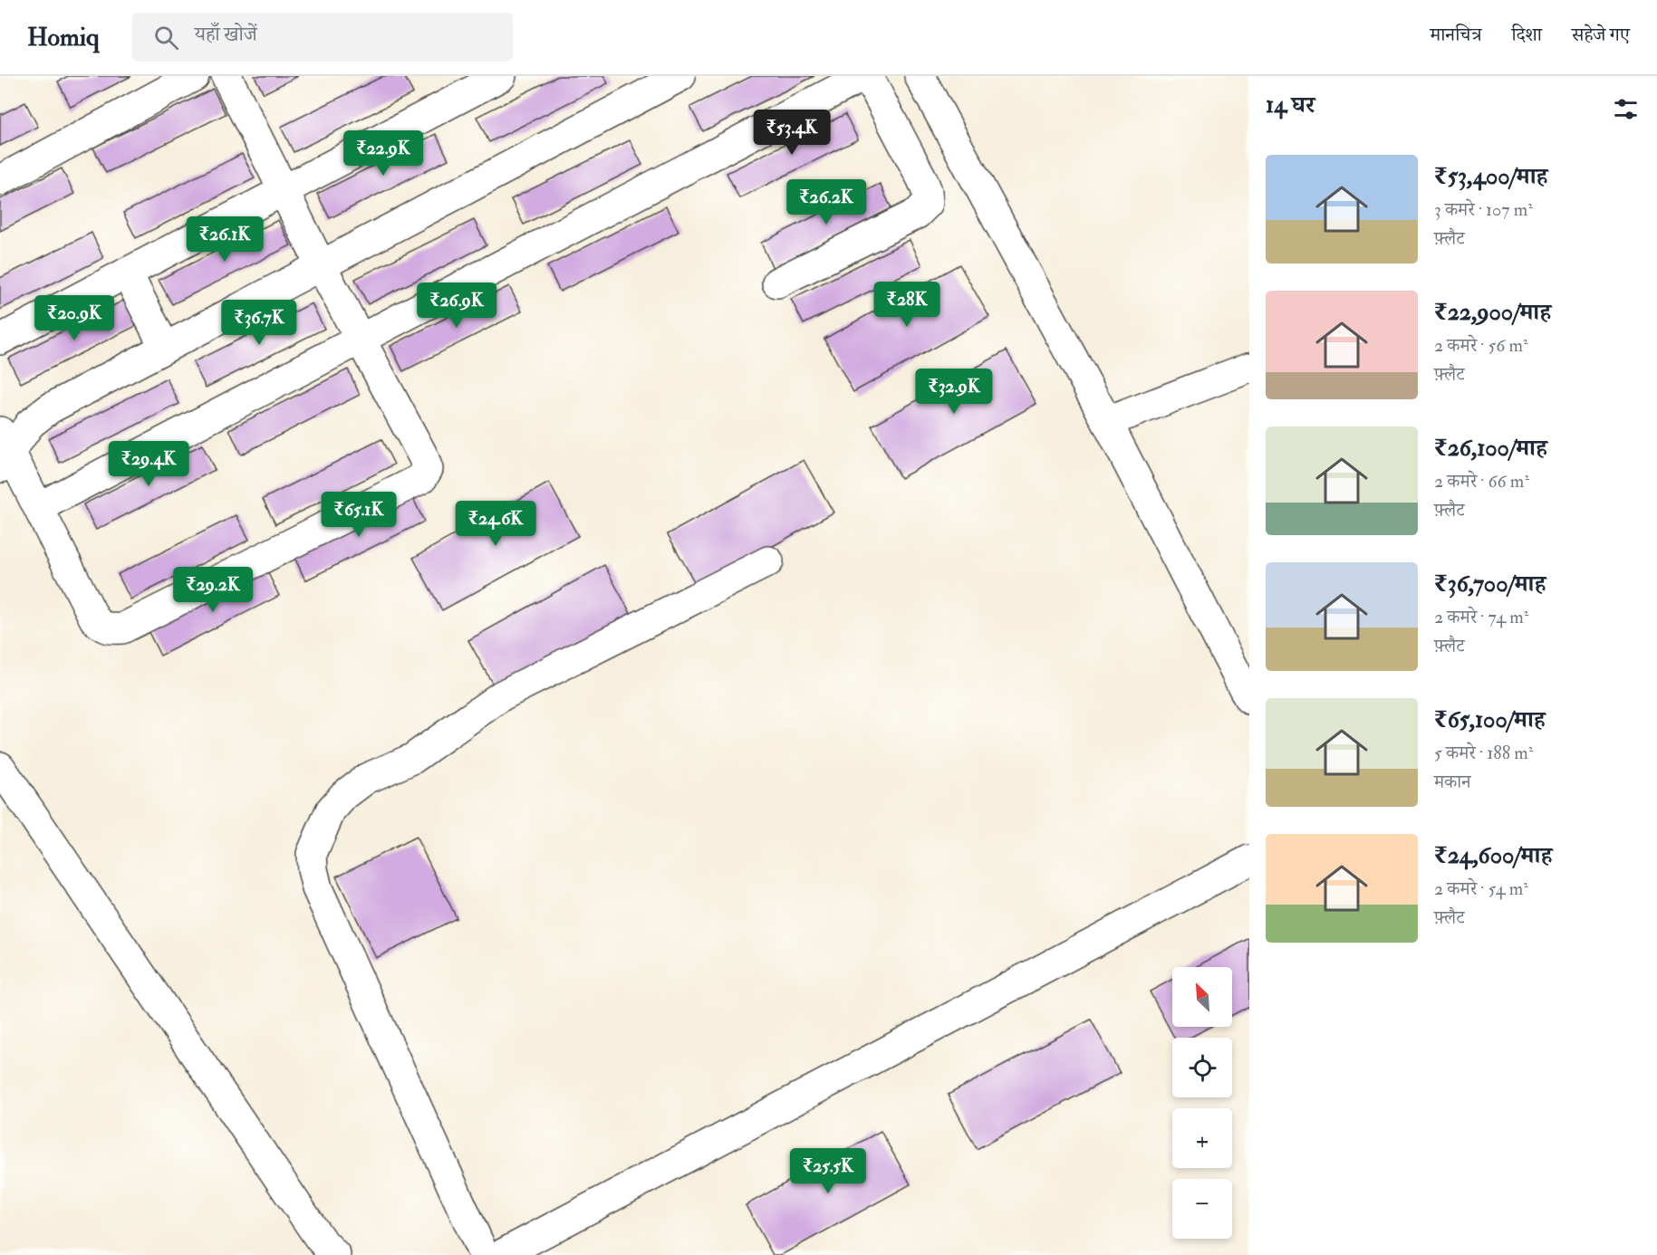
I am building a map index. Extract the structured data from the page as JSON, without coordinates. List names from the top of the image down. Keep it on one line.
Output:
{"north":"top left","page":{"header":"Homiq","search":"यहाँ खोजें","nav":["मानचित्र","दिशा","सहेजे गए"],"heading":"14 घर","price":["₹53.4K","₹22.9K","₹26.2K","₹26.1K","₹28K","₹26.9K","₹20.9K","₹36.7K","₹32.9K","₹29.4K","₹65.1K","₹24.6K","₹29.2K","₹25.5K"],"list":[{"name":"₹53,400/माह","note":"3 कमरे · 107 m² · फ़्लैट"},{"name":"₹22,900/माह","note":"2 कमरे · 56 m² · फ़्लैट"},{"name":"₹26,100/माह","note":"2 कमरे · 66 m² · फ़्लैट"},{"name":"₹36,700/माह","note":"2 कमरे · 74 m² · फ़्लैट"},{"name":"₹65,100/माह","note":"5 कमरे · 188 m² · मकान"},{"name":"₹24,600/माह","note":"2 कमरे · 54 m² · फ़्लैट"}],"map_buttons":["+","−"]}}
